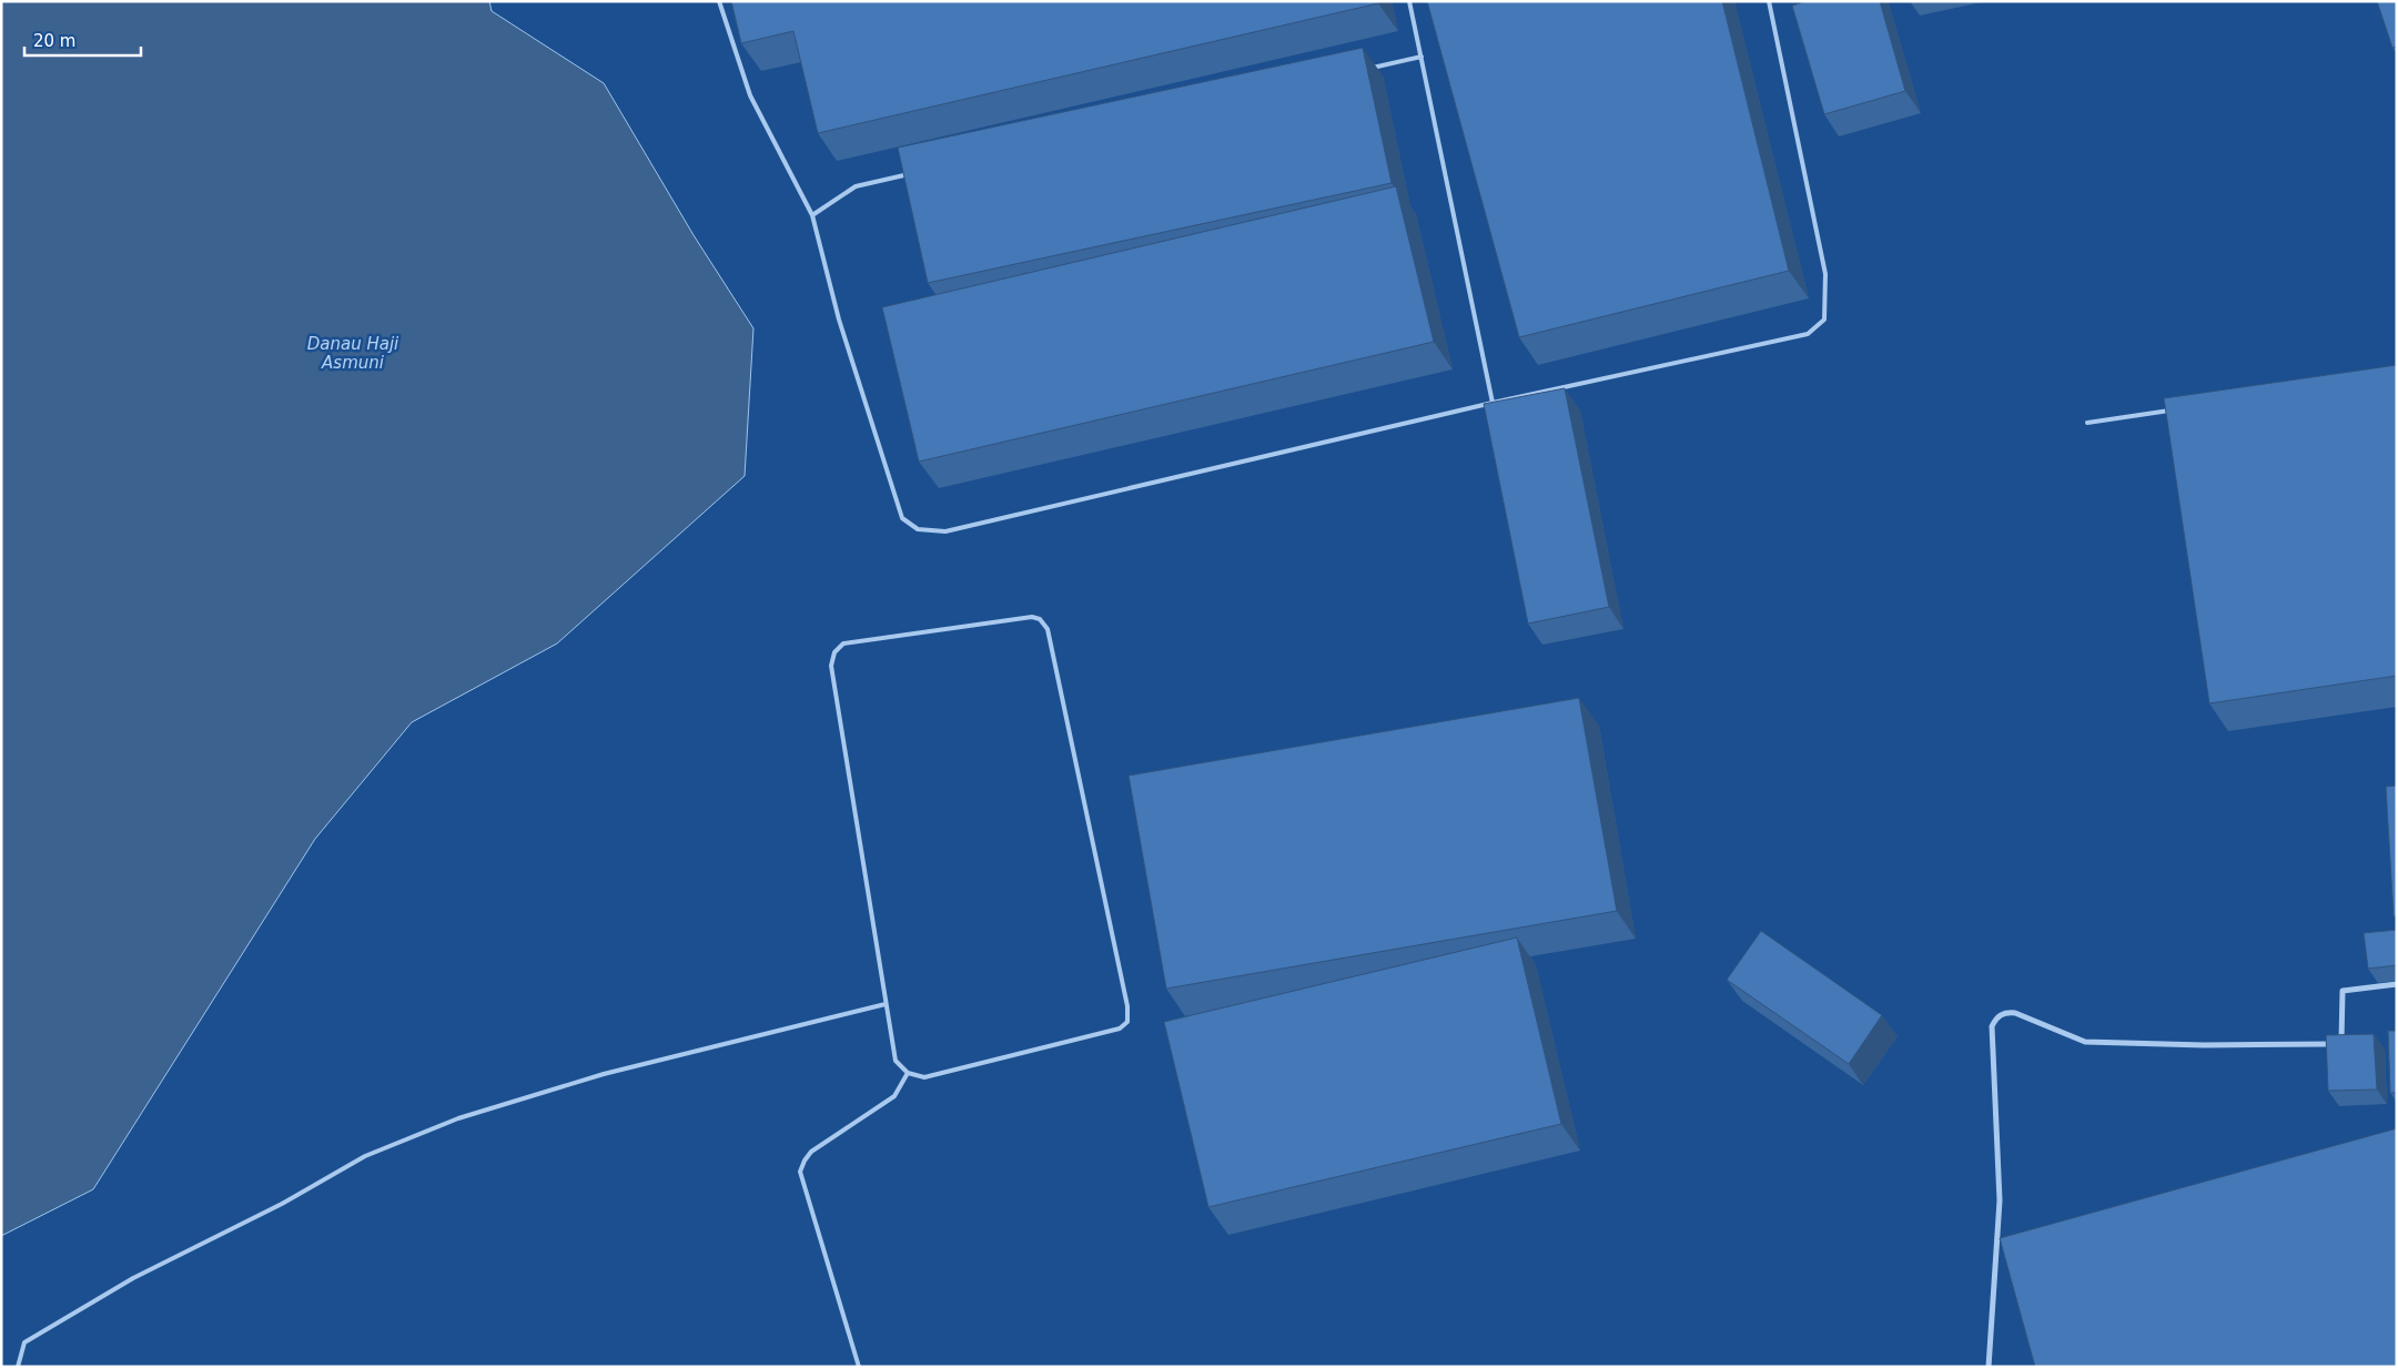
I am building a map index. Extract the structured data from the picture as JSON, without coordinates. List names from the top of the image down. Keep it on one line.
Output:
{"water":["Danau Haji Asmuni"],"scale_bar":"20 m"}
